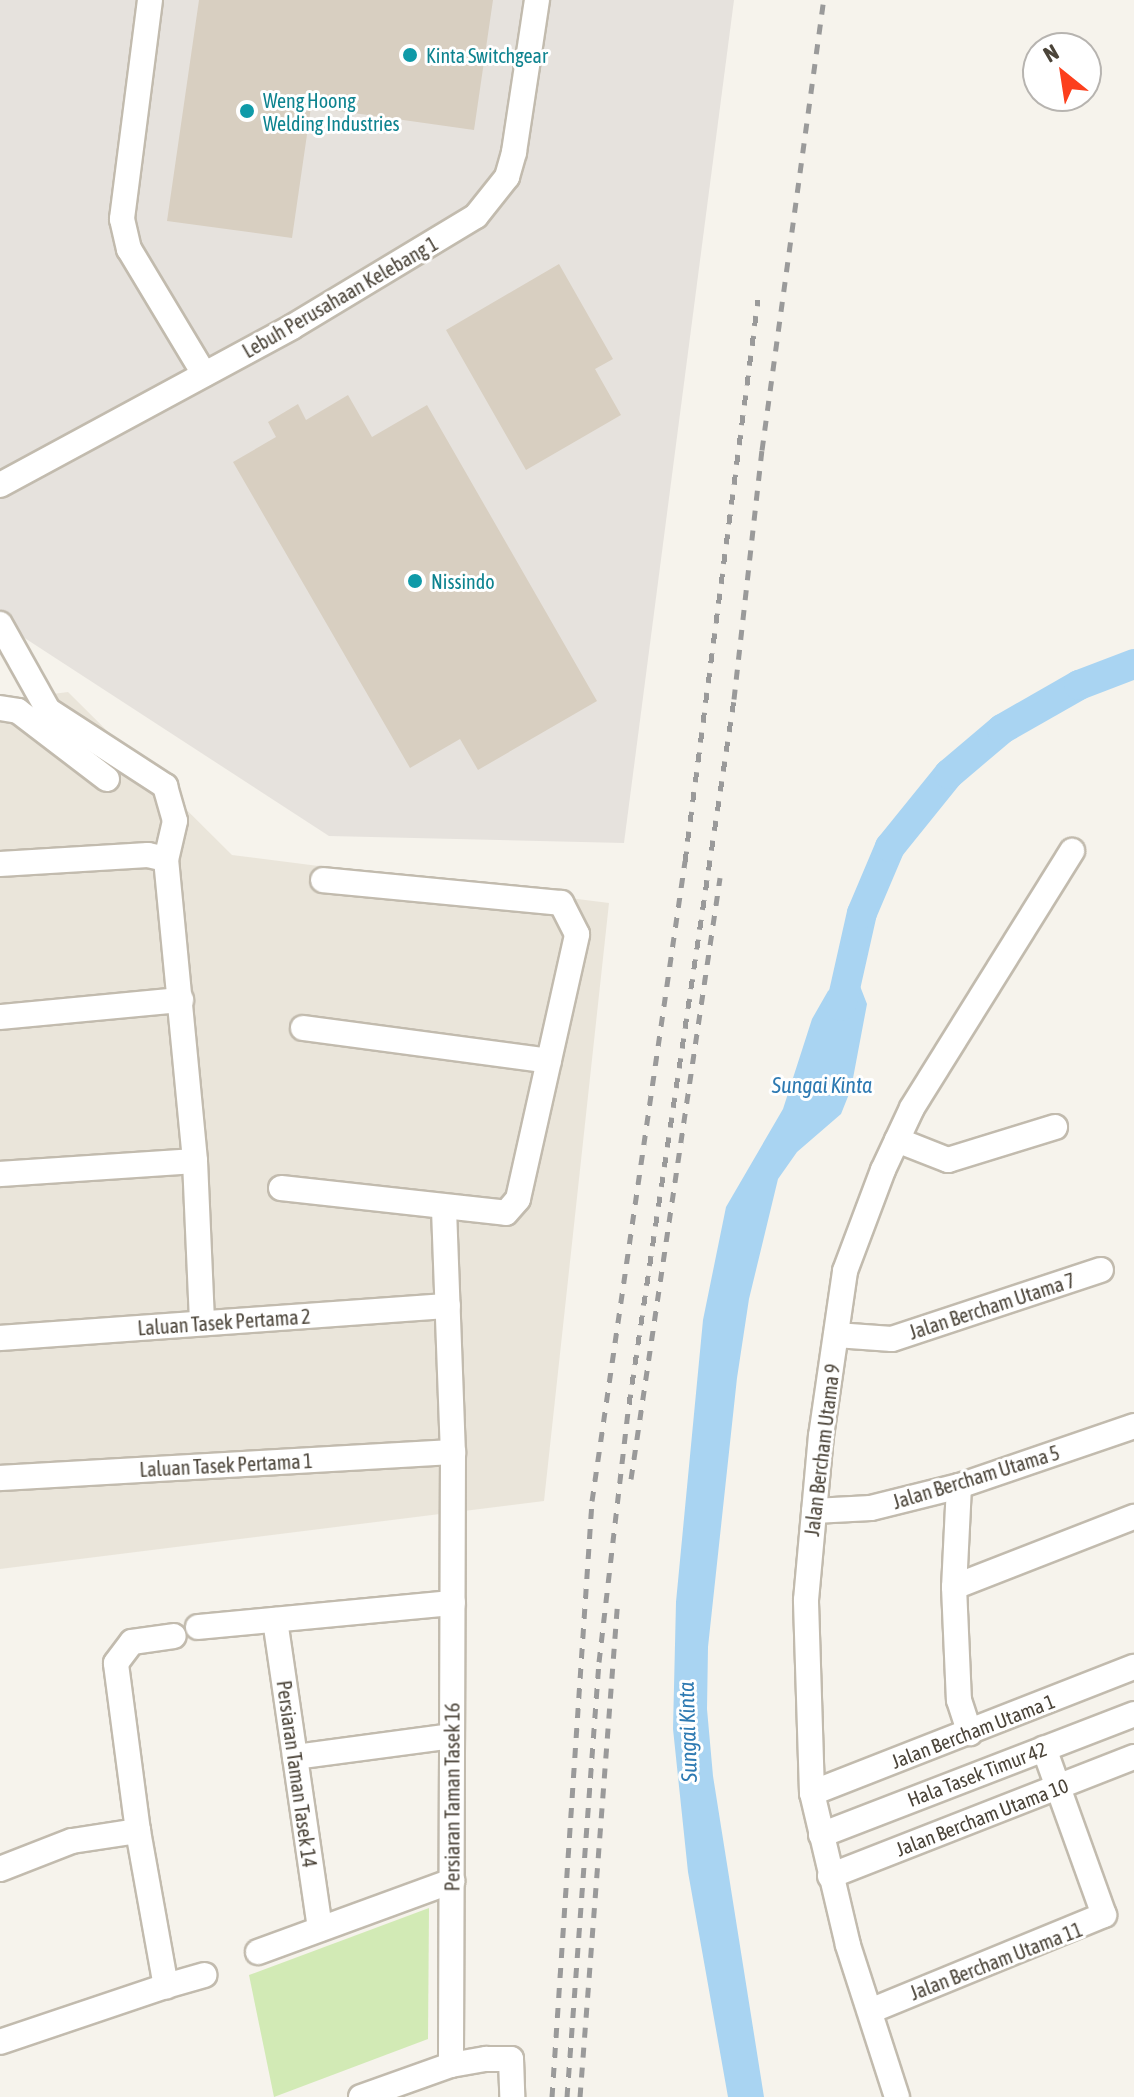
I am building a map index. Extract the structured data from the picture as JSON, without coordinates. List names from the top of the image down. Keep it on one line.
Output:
{"streets":{"street":["Lebuh Perusahaan Kelebang 1","Jalan Bercham Utama 7","Laluan Tasek Pertama 2","Jalan Bercham Utama 9","Laluan Tasek Pertama 1","Jalan Bercham Utama 5","Jalan Bercham Utama 1","Persiaran Taman Tasek 14","Hala Tasek Timur 42","Persiaran Taman Tasek 16","Jalan Bercham Utama 10","Jalan Bercham Utama 11"]},"crossings":[["Jalan Bercham Utama 7","Jalan Bercham Utama 9"],["Laluan Tasek Pertama 2","Persiaran Taman Tasek 16"],["Jalan Bercham Utama 9","Jalan Bercham Utama 5"],["Jalan Bercham Utama 9","Jalan Bercham Utama 1"],["Jalan Bercham Utama 9","Hala Tasek Timur 42"],["Jalan Bercham Utama 9","Jalan Bercham Utama 10"],["Jalan Bercham Utama 9","Jalan Bercham Utama 11"],["Laluan Tasek Pertama 1","Persiaran Taman Tasek 16"],["Jalan Bercham Utama 10","Jalan Bercham Utama 11"]],"water":["Sungai Kinta"],"places":["Kinta Switchgear","Weng Hoong Welding Industries","Nissindo"],"north":"top left"}
